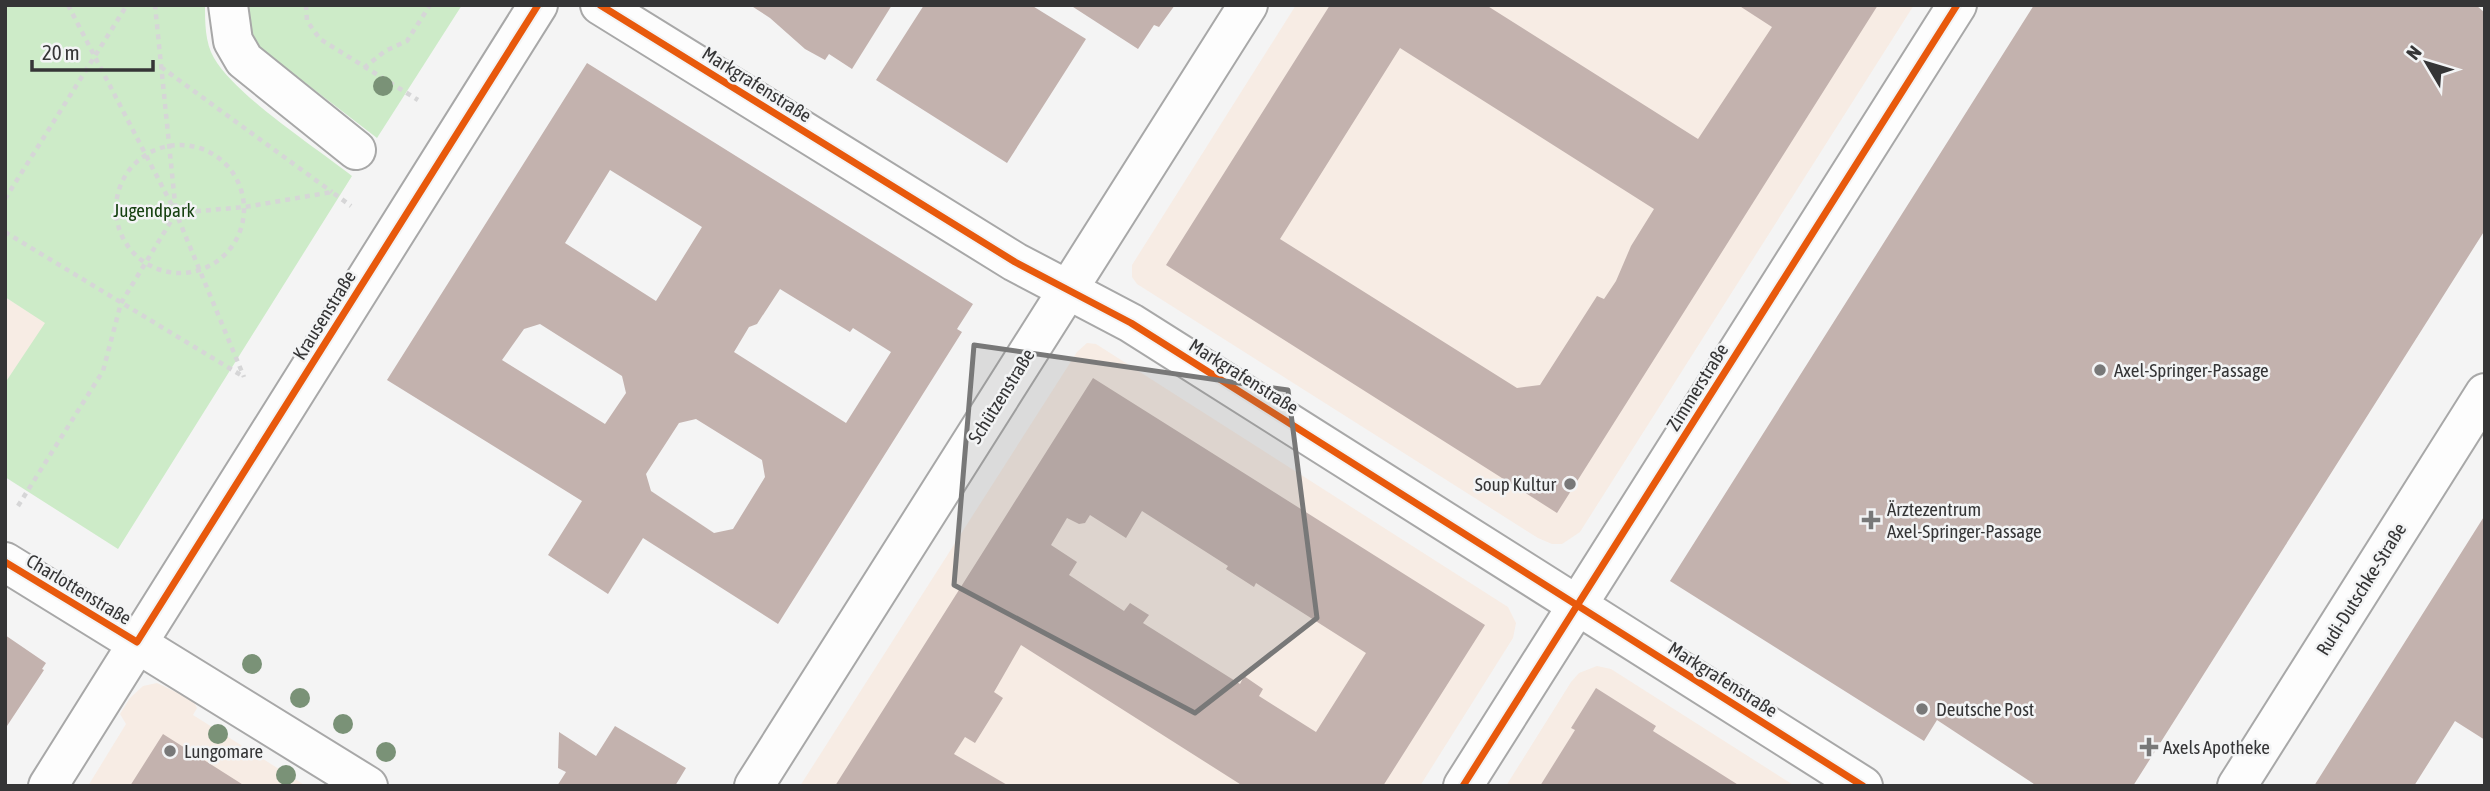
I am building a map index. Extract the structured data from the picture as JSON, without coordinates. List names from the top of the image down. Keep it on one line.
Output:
{"streets":{"street":["Markgrafenstraße","Krausenstraße","Zimmerstraße","Schützenstraße","Charlottenstraße","Rudi-Dutschke-Straße"]},"crossings":[["Markgrafenstraße","Zimmerstraße"],["Markgrafenstraße","Schützenstraße"],["Krausenstraße","Charlottenstraße"]],"parks":["Jugendpark"],"places":{"other":["Axel-Springer-Passage","Soup Kultur","Deutsche Post","Lungomare"],"health":["Ärztezentrum Axel-Springer-Passage","Axels Apotheke"]},"scale_bar":"20 m","north":"top left"}
